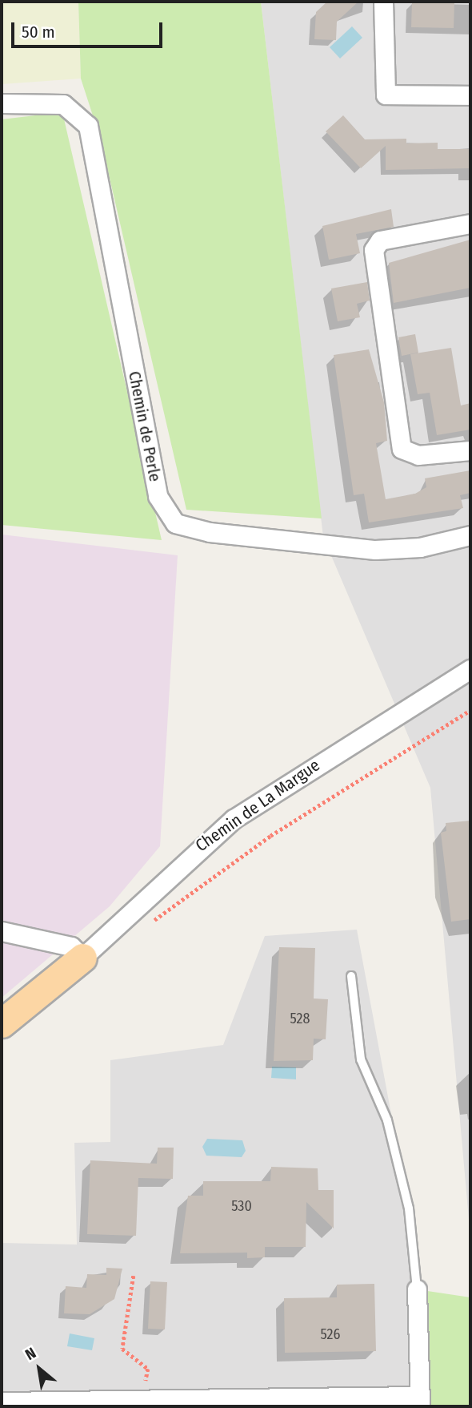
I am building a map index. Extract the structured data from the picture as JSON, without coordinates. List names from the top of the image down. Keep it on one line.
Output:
{"streets":{"street":["Chemin de Perle","Chemin de La Margue"]},"house_numbers":["528","530","526"],"scale_bar":"50 m","north":"top left"}
